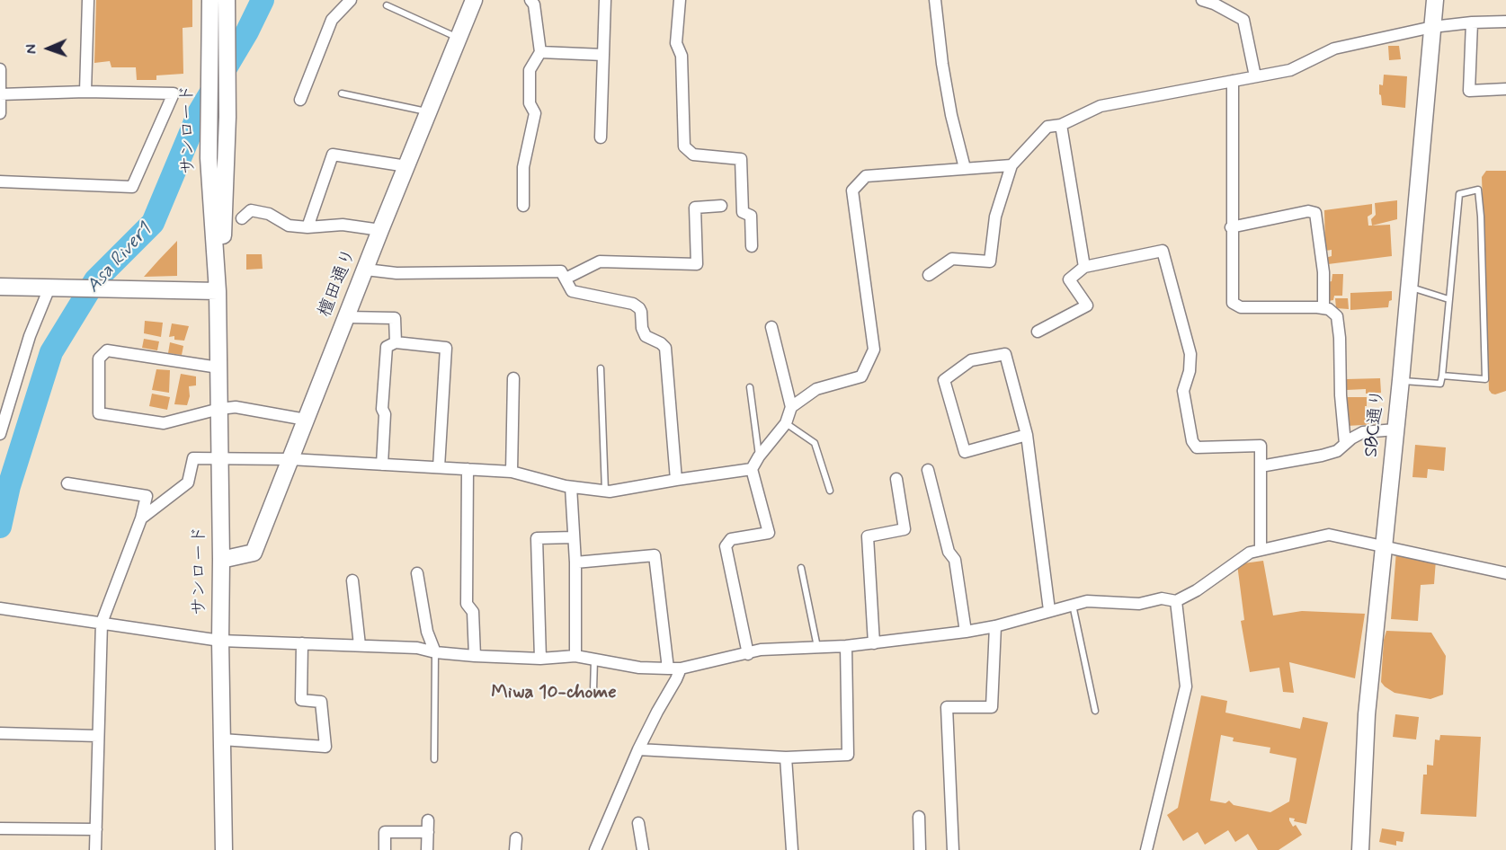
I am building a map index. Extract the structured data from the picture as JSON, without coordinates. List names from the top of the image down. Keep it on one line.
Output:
{"streets":{"street":["サンロード","檀田通り","SBC通り"]},"crossings":[["サンロード","檀田通り"]],"districts":["Miwa 10-chome"],"water":["Asa River1"],"north":"left"}
